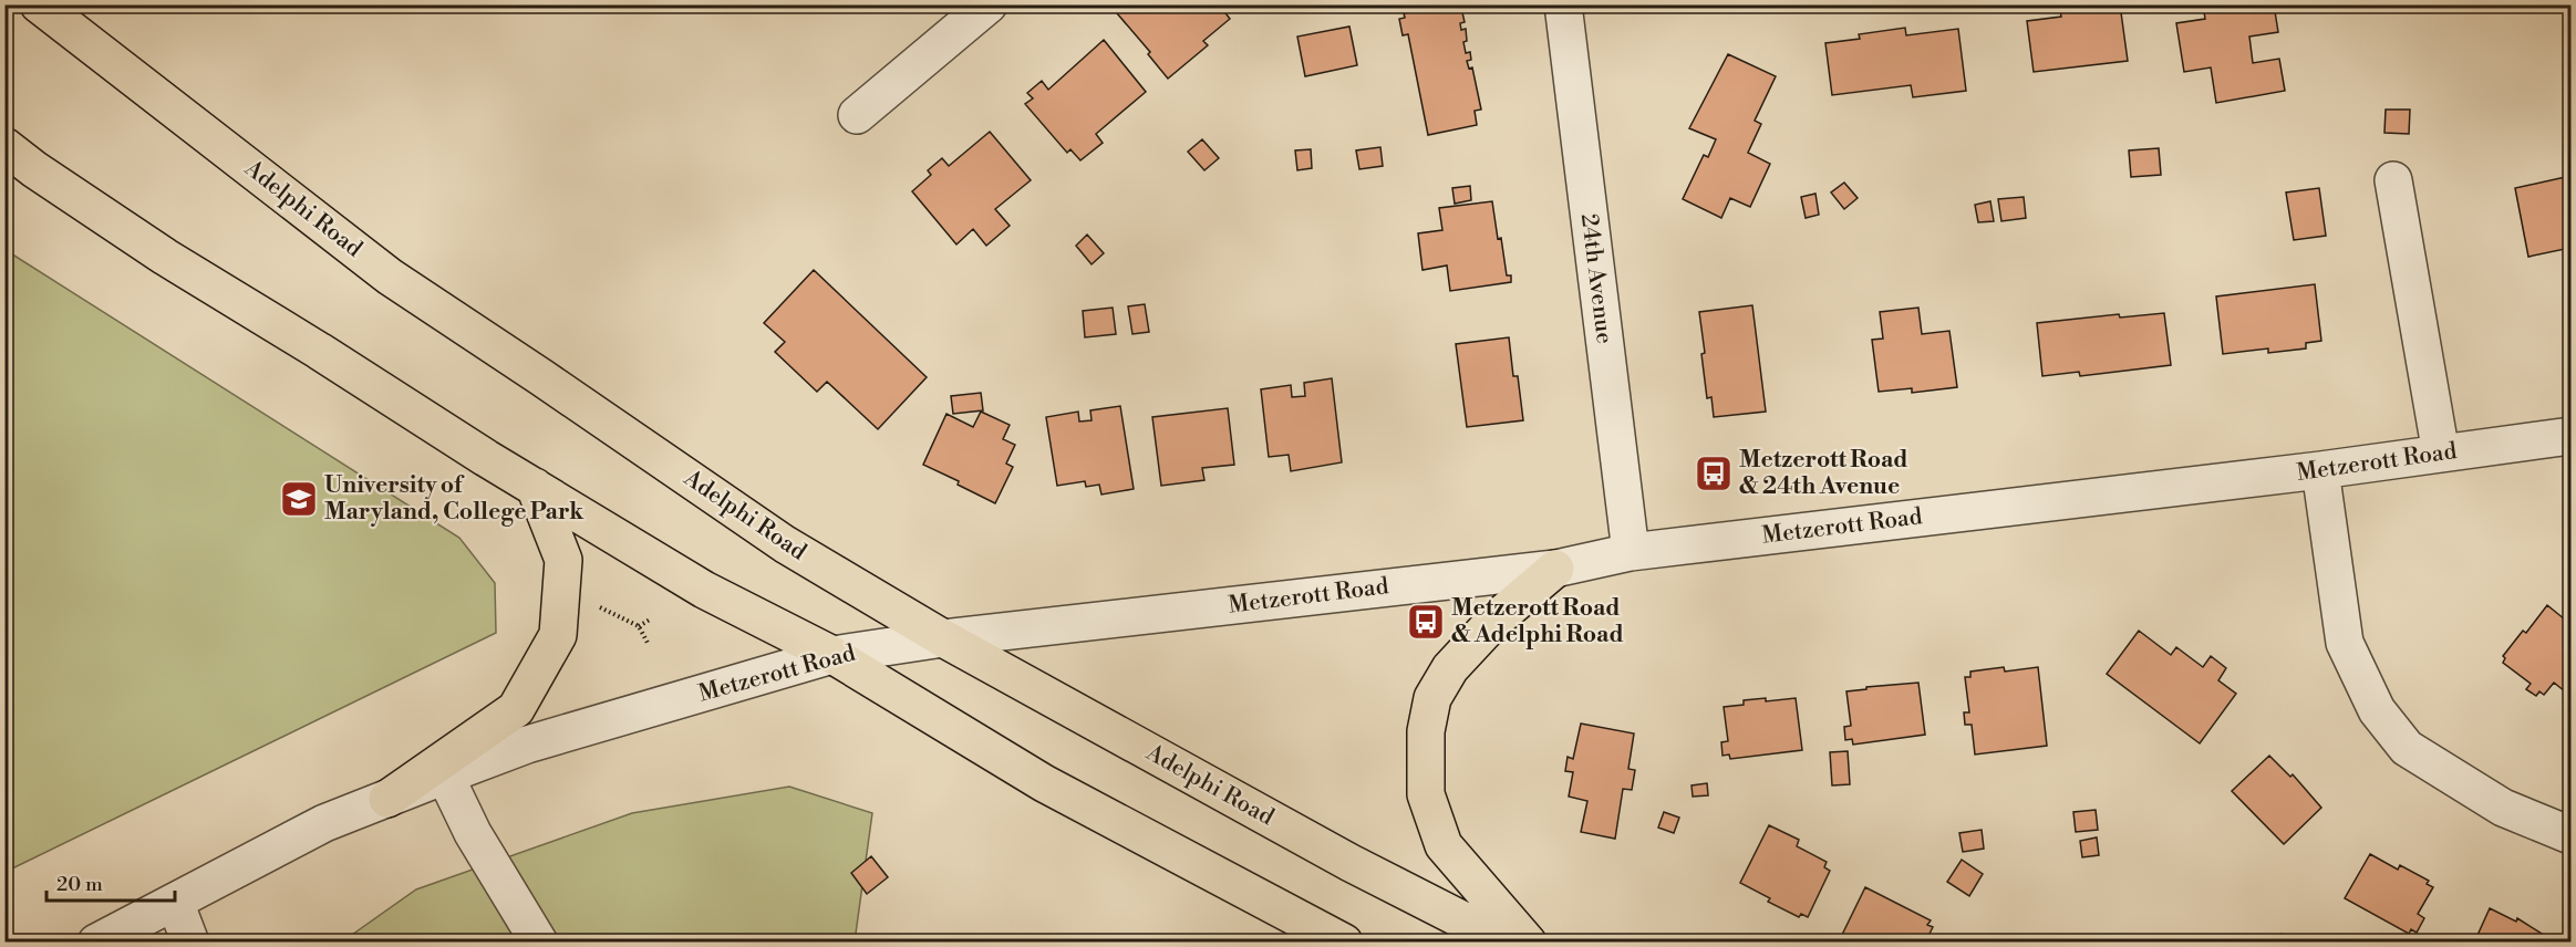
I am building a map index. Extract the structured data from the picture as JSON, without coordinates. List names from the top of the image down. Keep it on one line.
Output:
{"streets":{"main road":["Adelphi Road"],"street":["24th Avenue","Metzerott Road"]},"crossings":[["Adelphi Road","Metzerott Road"],["24th Avenue","Metzerott Road"]],"places":{"bus stop":["Metzerott Road & 24th Avenue","Metzerott Road & Adelphi Road"],"school or university":["University of Maryland, College Park"]},"scale_bar":"20 m"}
